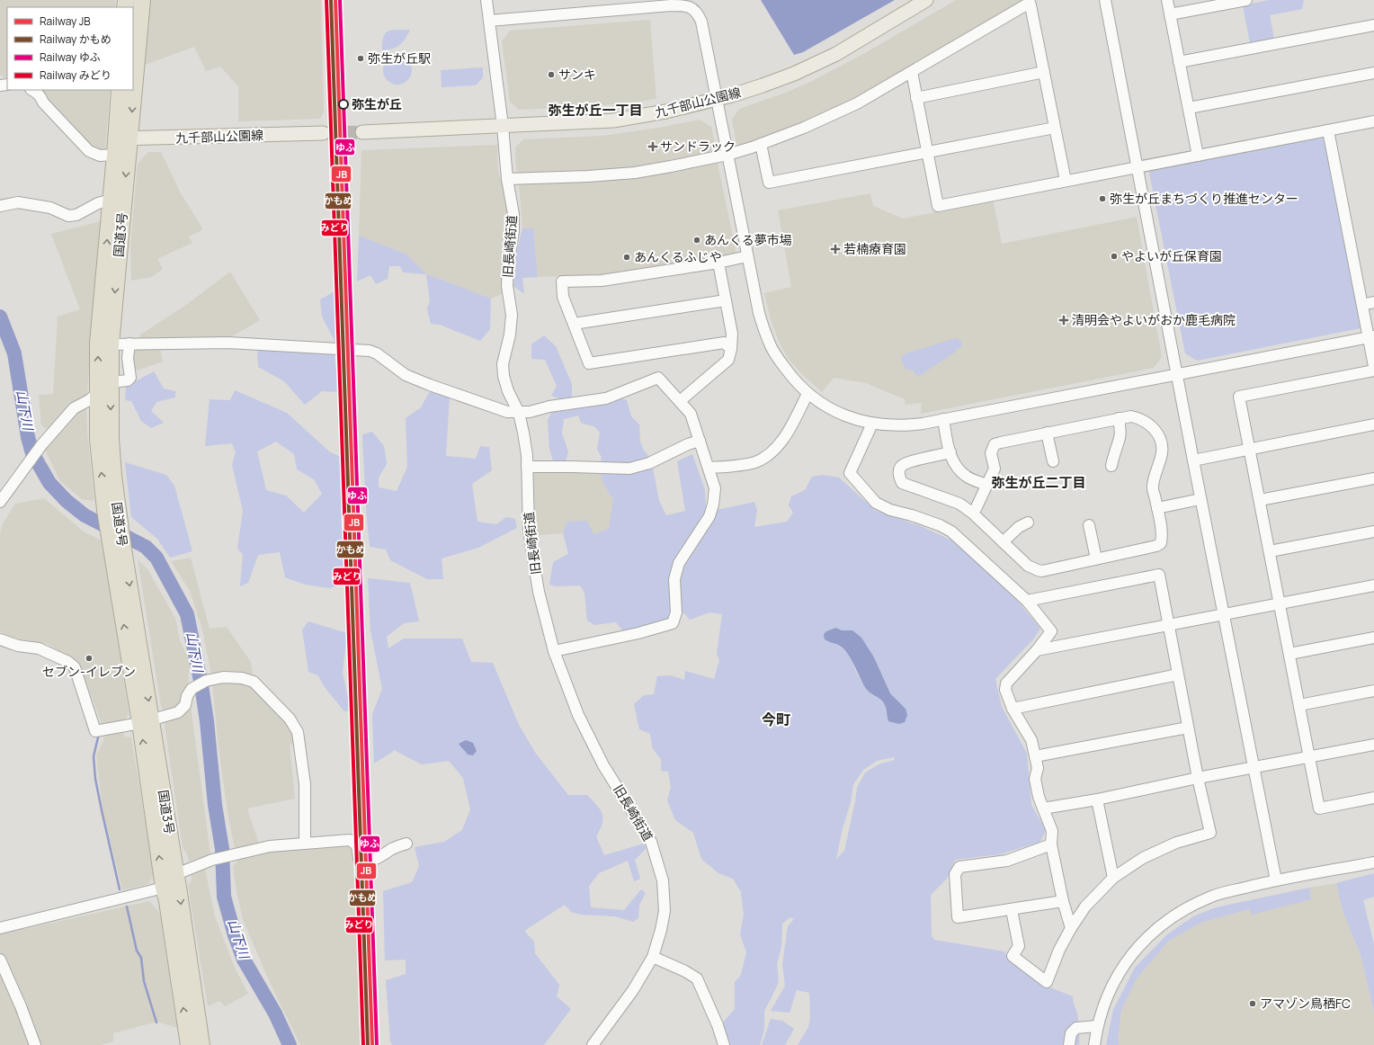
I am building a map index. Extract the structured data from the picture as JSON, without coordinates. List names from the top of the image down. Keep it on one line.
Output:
{"streets":{"highway":["国道3号"],"main road":["九千部山公園線"],"street":["旧長崎街道"]},"crossings":[["九千部山公園線","国道3号"],["九千部山公園線","旧長崎街道"]],"districts":["弥生が丘一丁目","弥生が丘二丁目","今町"],"water":["山下川"],"places":{"other":["弥生が丘駅","サンキ","弥生が丘","弥生が丘まちづくり推進センター","あんくる夢市場","やよいが丘保育園","あんくるふじや","セブン-イレブン","アマゾン鳥栖FC"],"health":["サンドラック","若楠療育園","清明会やよいがおか鹿毛病院"]},"lines":["rail line JB","rail line かもめ","rail line ゆふ","rail line みどり"],"legend":["Railway JB","Railway かもめ","Railway ゆふ","Railway みどり"]}
